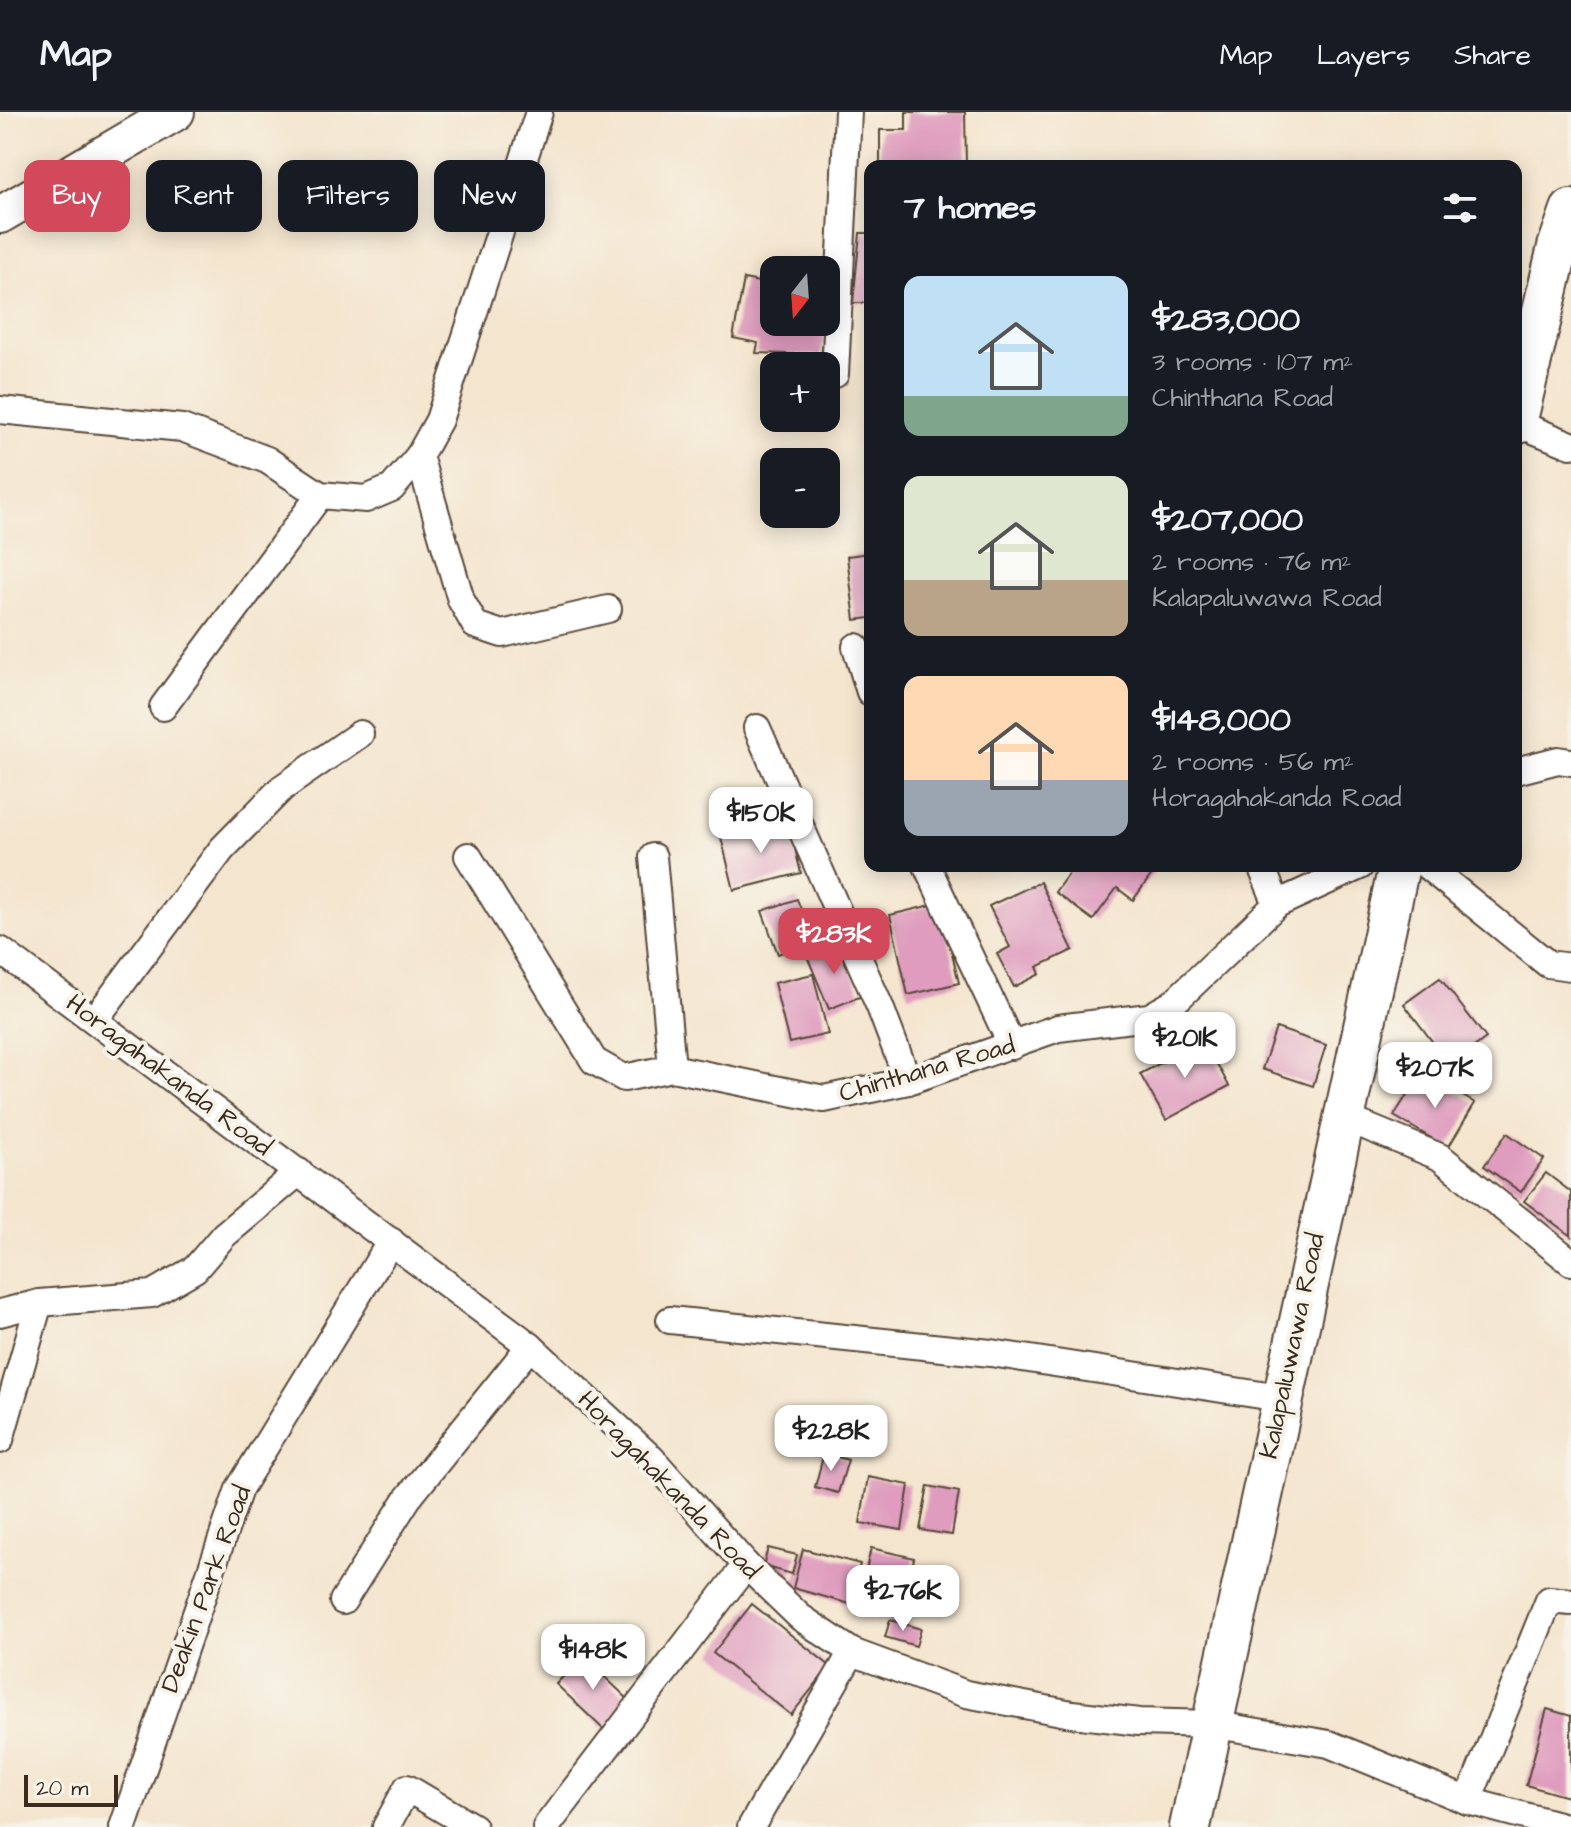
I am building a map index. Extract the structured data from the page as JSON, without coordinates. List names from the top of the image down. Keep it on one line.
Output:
{"streets":{"main road":["Kalapaluwawa Road"],"street":["Chinthana Road","Horagahakanda Road","Deakin Park Road"]},"crossings":[["Horagahakanda Road","Kalapaluwawa Road"],["Horagahakanda Road","Deakin Park Road"]],"scale_bar":"20 m","north":"bottom","page":{"header":"Map","nav":["Map","Layers","Share"],"chip":["Buy","Rent","Filters","New"],"heading":"7 homes","map_buttons":["+","−"],"list":[{"name":"$283,000","note":"3 rooms · 107 m² · Chinthana Road"},{"name":"$207,000","note":"2 rooms · 76 m² · Kalapaluwawa Road"},{"name":"$148,000","note":"2 rooms · 56 m² · Horagahakanda Road"}],"price":["$150K","$283K","$201K","$207K","$228K","$276K","$148K"],"scale":"20 m"}}
